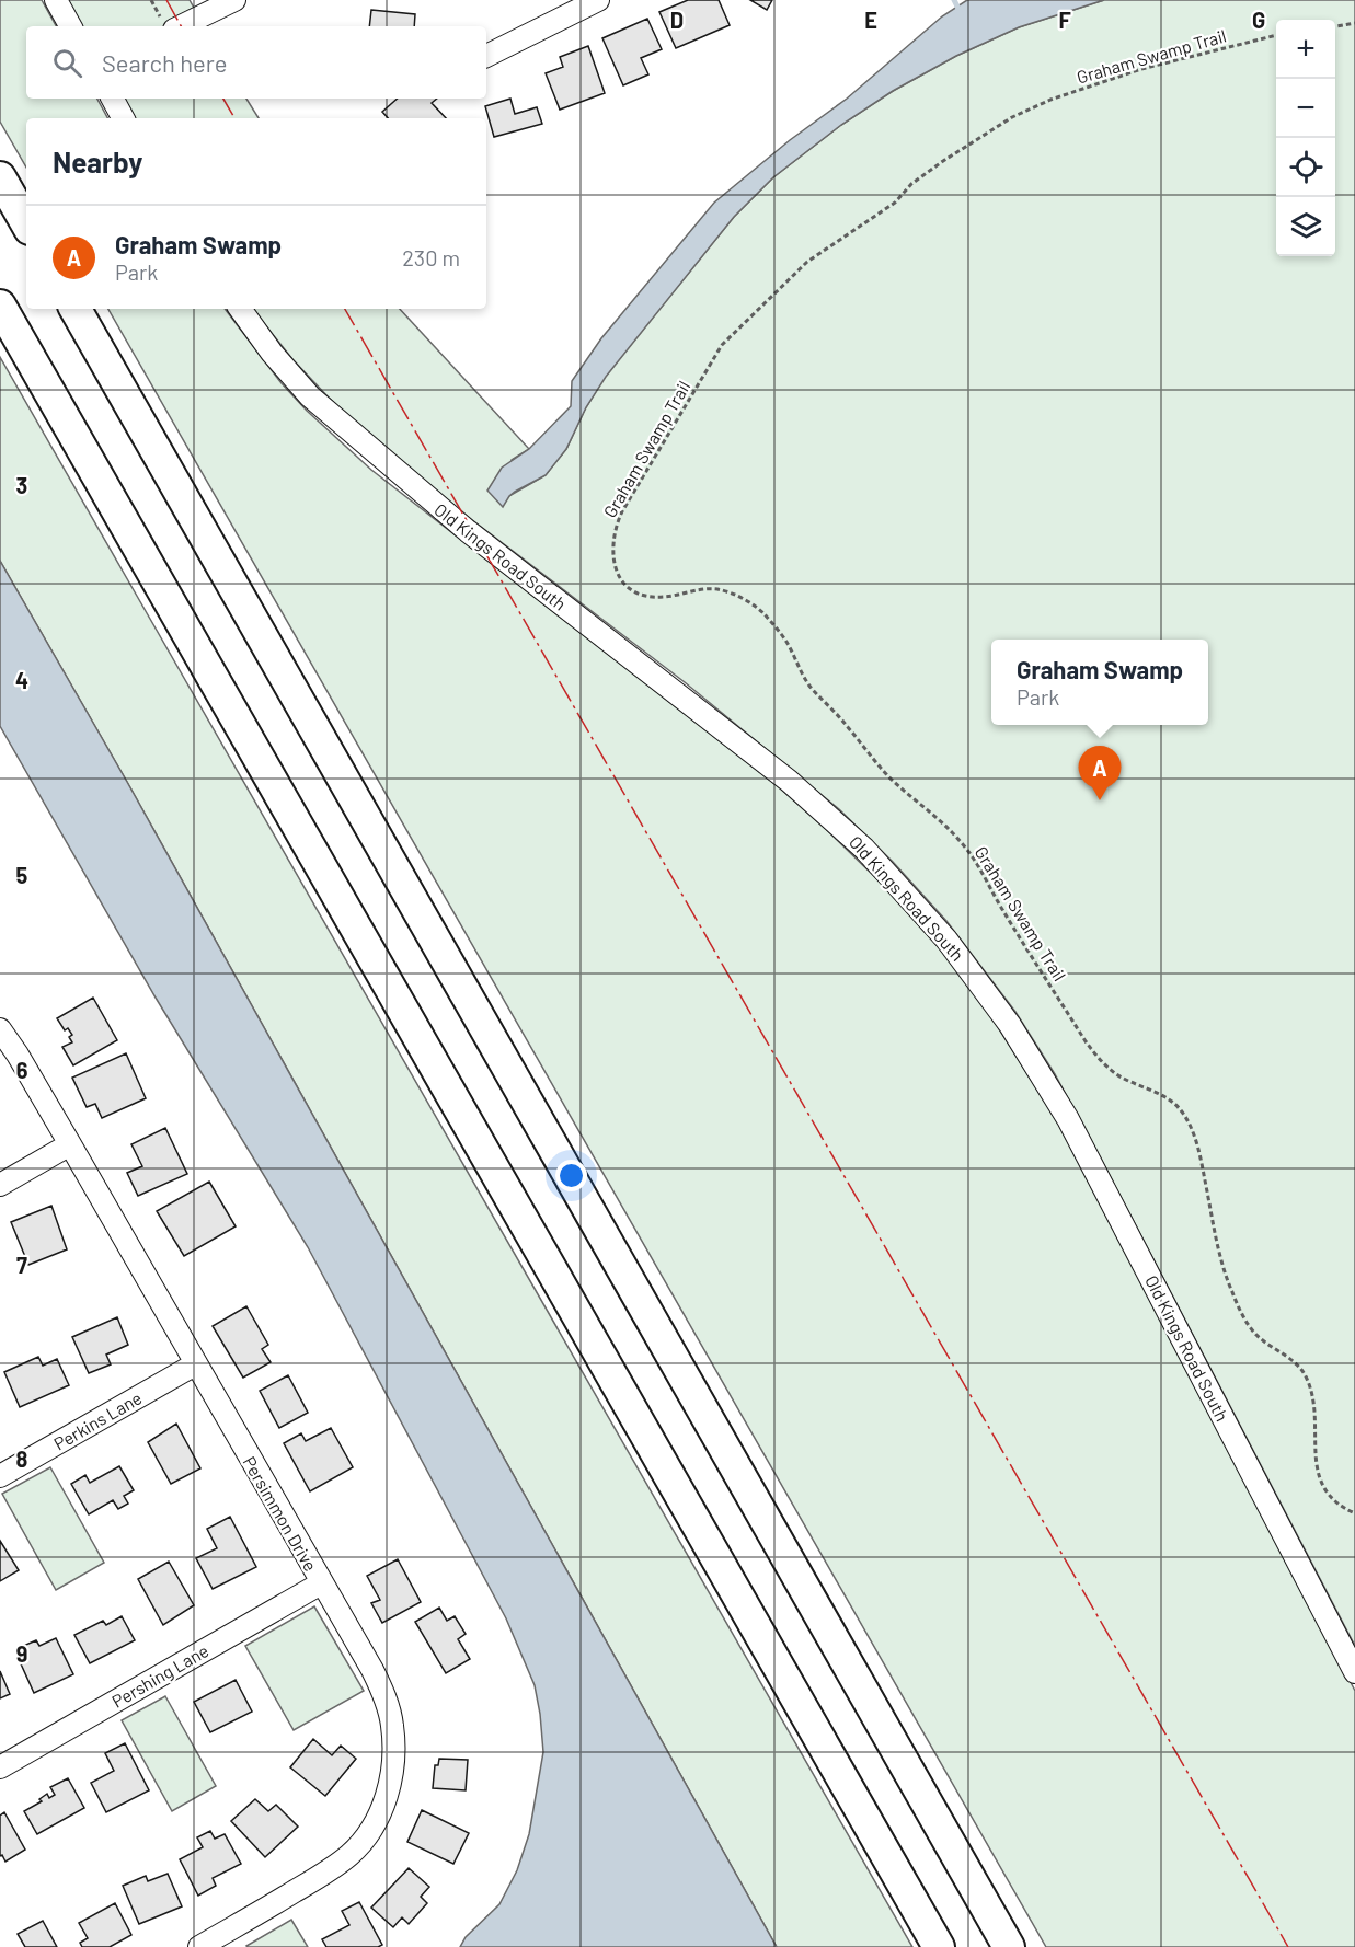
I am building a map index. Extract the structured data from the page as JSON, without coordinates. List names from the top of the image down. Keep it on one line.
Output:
{"streets":{"street":["Old Kings Road South","Perkins Lane","Persimmon Drive","Pershing Lane"],"path":["Graham Swamp Trail"]},"crossings":[["Perkins Lane","Persimmon Drive"],["Persimmon Drive","Pershing Lane"]],"page":{"map_buttons":["+","−"],"search":"Search here","heading":"Nearby","list":[{"mark":"A","name":"Graham Swamp","note":"Park","value":"230 m"}],"popup":["Graham Swamp","Park"],"pins":"A"},"grid":{"columns":["D","E","F","G"],"rows":["3","4","5","6","7","8","9"]}}
